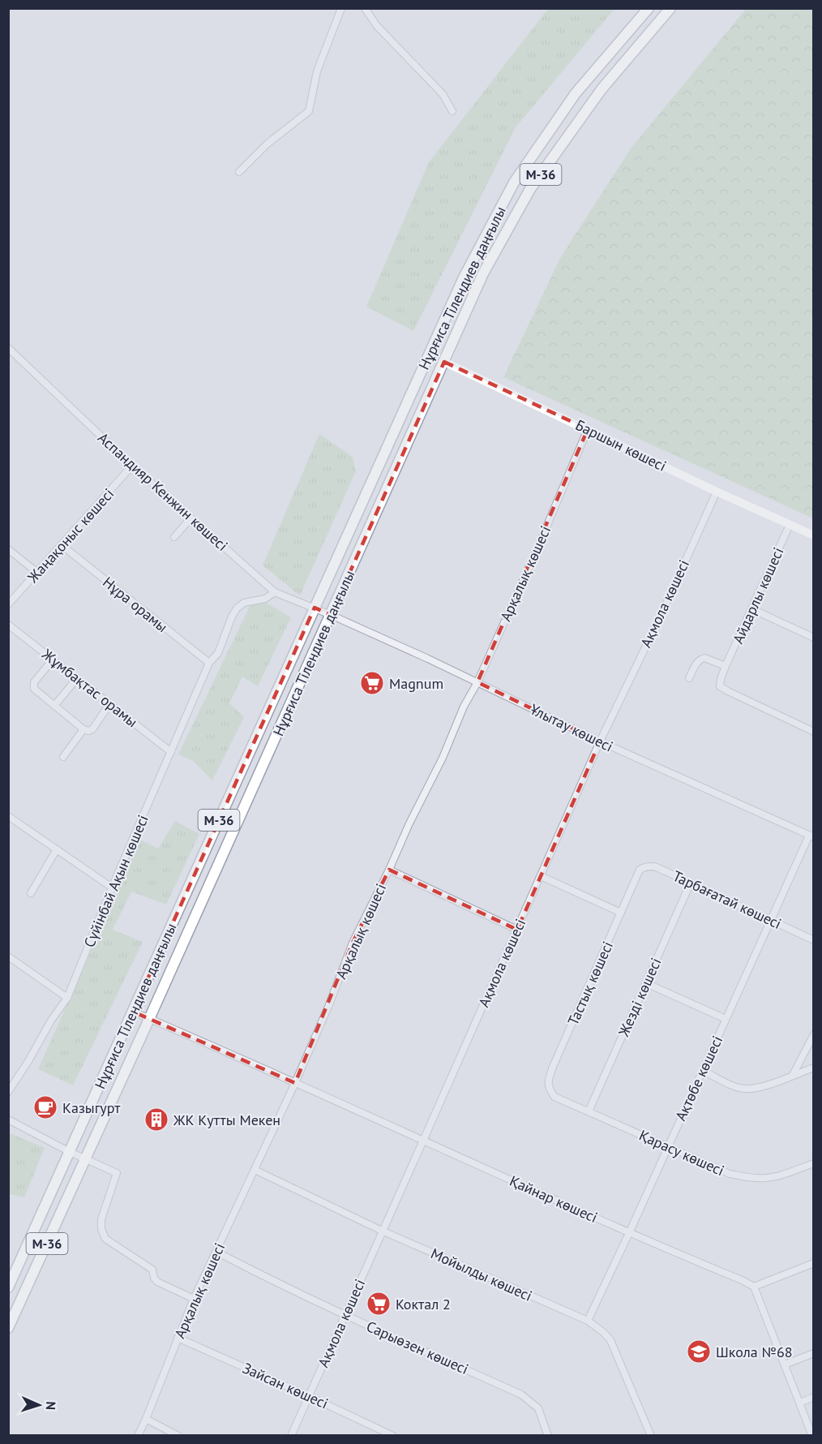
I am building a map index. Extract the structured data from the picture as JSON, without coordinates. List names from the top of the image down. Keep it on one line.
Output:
{"streets":{"main road":["M-36","Нұрғиса Тілендиев даңғылы"],"street":["Баршын көшесі","Аспандияр Кенжин көшесі","Жаңақоныс көшесі","Арқалық көшесі","Айдарлы көшесі","Ақмола көшесі","Нұра орамы","Жұмбақтас орамы","Ұлытау көшесі","Сүйінбай Ақын көшесі","Тарбағатай көшесі","Тастық көшесі","Жезді көшесі","Ақтөбе көшесі","Қарасу көшесі","Қайнар көшесі","Мойылды көшесі","Сарыөзен көшесі","Зайсан көшесі"]},"crossings":[["Нұрғиса Тілендиев даңғылы","Баршын көшесі"],["Нұрғиса Тілендиев даңғылы","Аспандияр Кенжин көшесі"],["Нұрғиса Тілендиев даңғылы","Ұлытау көшесі"],["Нұрғиса Тілендиев даңғылы","Қайнар көшесі"],["Баршын көшесі","Арқалық көшесі"],["Баршын көшесі","Айдарлы көшесі"],["Баршын көшесі","Ақмола көшесі"],["Аспандияр Кенжин көшесі","Жаңақоныс көшесі"],["Аспандияр Кенжин көшесі","Ұлытау көшесі"],["Аспандияр Кенжин көшесі","Сүйінбай Ақын көшесі"],["Жаңақоныс көшесі","Нұра орамы"],["Арқалық көшесі","Ұлытау көшесі"],["Арқалық көшесі","Қайнар көшесі"],["Арқалық көшесі","Мойылды көшесі"],["Арқалық көшесі","Сарыөзен көшесі"],["Арқалық көшесі","Зайсан көшесі"],["Ақмола көшесі","Ұлытау көшесі"],["Ақмола көшесі","Қайнар көшесі"],["Ақмола көшесі","Мойылды көшесі"],["Ақмола көшесі","Сарыөзен көшесі"],["Ақмола көшесі","Зайсан көшесі"],["Нұра орамы","Сүйінбай Ақын көшесі"],["Жұмбақтас орамы","Сүйінбай Ақын көшесі"],["Ұлытау көшесі","Ақтөбе көшесі"],["Тарбағатай көшесі","Тастық көшесі"],["Тарбағатай көшесі","Жезді көшесі"],["Тарбағатай көшесі","Ақтөбе көшесі"],["Тастық көшесі","Қарасу көшесі"],["Жезді көшесі","Қарасу көшесі"],["Ақтөбе көшесі","Қарасу көшесі"],["Ақтөбе көшесі","Қайнар көшесі"],["Ақтөбе көшесі","Мойылды көшесі"]],"places":{"supermarket":["Magnum","Коктал 2"],"cafe":["Казыгурт"],"building":["ЖК Кутты Мекен"],"school or university":["Школа №68"]},"north":"right"}
